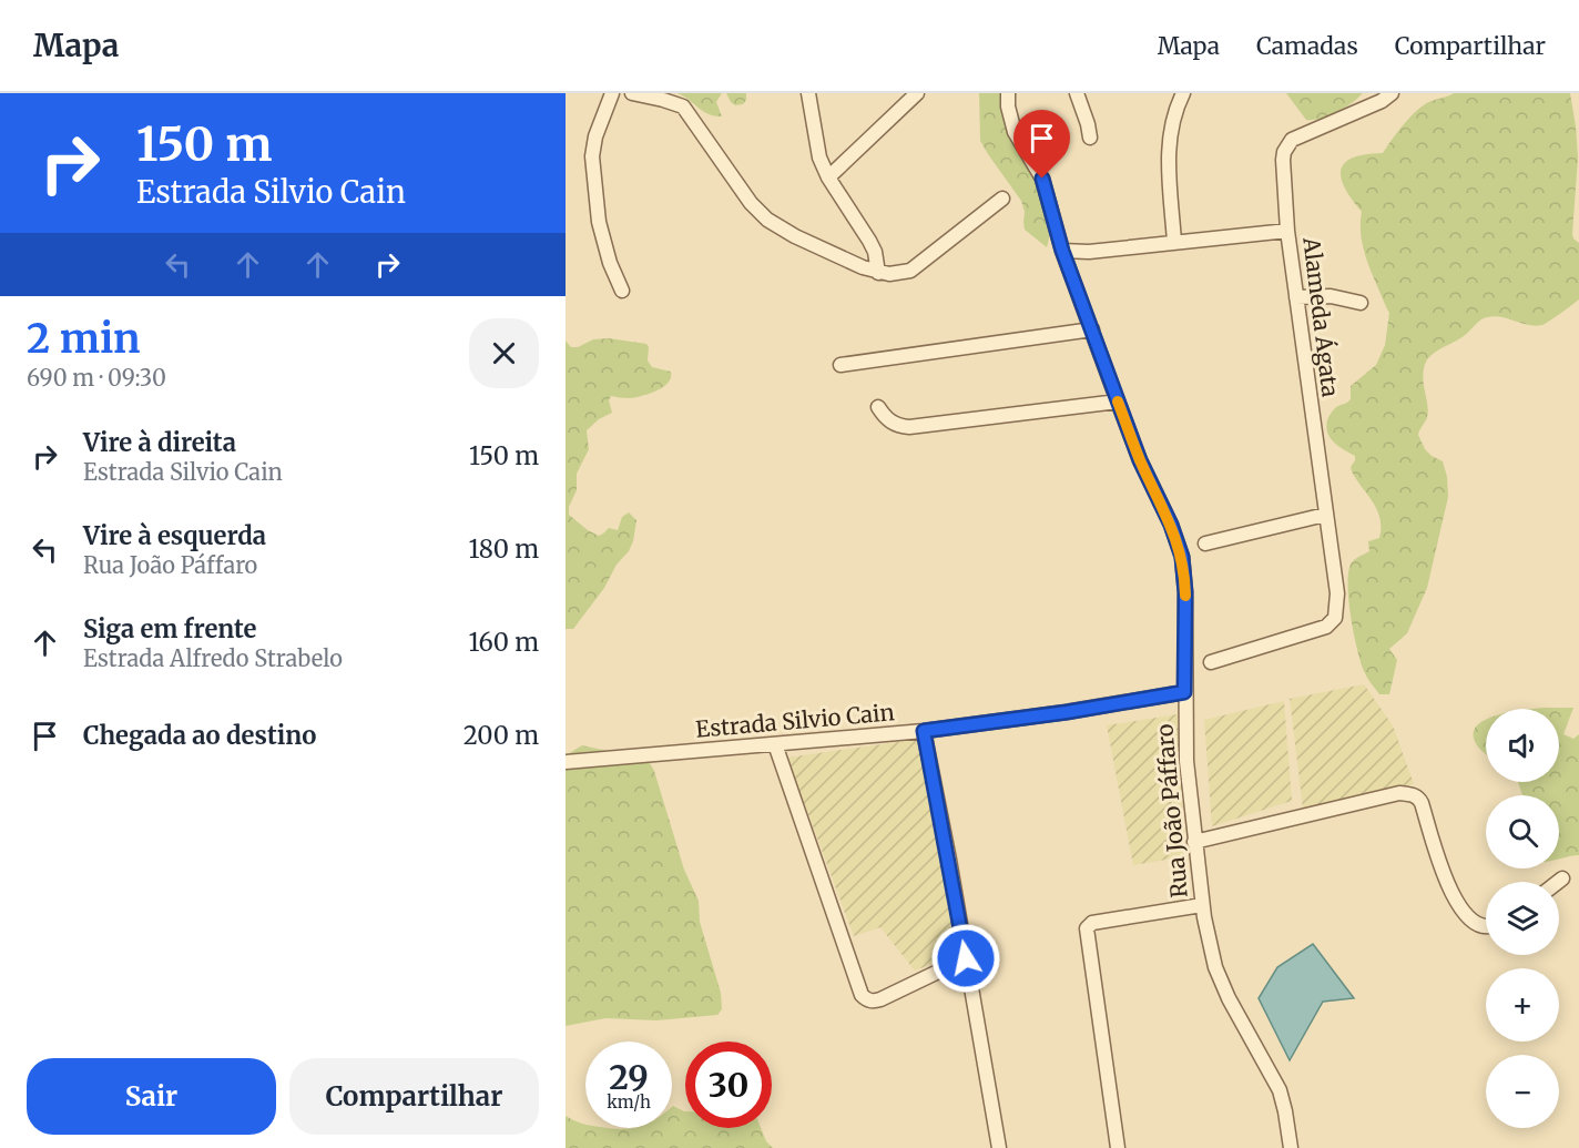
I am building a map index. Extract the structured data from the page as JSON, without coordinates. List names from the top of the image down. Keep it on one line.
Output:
{"streets":{"street":["Alameda Ágata","Estrada Silvio Cain","Rua João Páffaro"]},"crossings":[["Estrada Silvio Cain","Rua João Páffaro"]],"page":{"header":"Mapa","nav":["Mapa","Camadas","Compartilhar"],"turn":["150 m","Estrada Silvio Cain"],"heading":["2 min","690 m · 09:30"],"list":[{"name":"Vire à direita","note":"Estrada Silvio Cain","value":"150 m"},{"name":"Vire à esquerda","note":"Rua João Páffaro","value":"180 m"},{"name":"Siga em frente","note":"Estrada Alfredo Strabelo","value":"160 m"},{"name":"Chegada ao destino","value":"200 m"}],"map_buttons":["+","−"],"speed":"29 km/h","limit":"30","buttons":["Sair","Compartilhar"]}}
